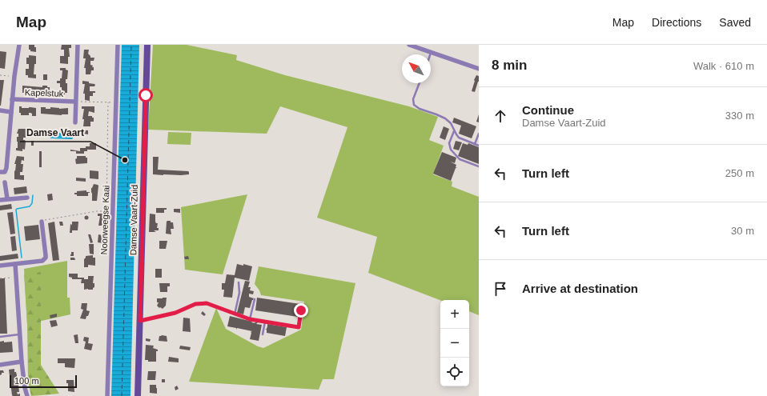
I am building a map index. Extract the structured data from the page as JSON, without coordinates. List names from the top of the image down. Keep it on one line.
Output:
{"streets":{"street":["Kapelstuk","Noorweegse Kaai","Damse Vaart-Zuid"]},"places":["Damse Vaart"],"scale_bar":"100 m","north":"top left","page":{"header":"Map","nav":["Map","Directions","Saved"],"heading":["8 min","Walk · 610 m"],"list":[["Continue","Damse Vaart-Zuid","330 m"],["Turn left","250 m"],["Turn left","30 m"],"Arrive at destination"],"map_buttons":["+","−"],"scale":"100 m"}}
